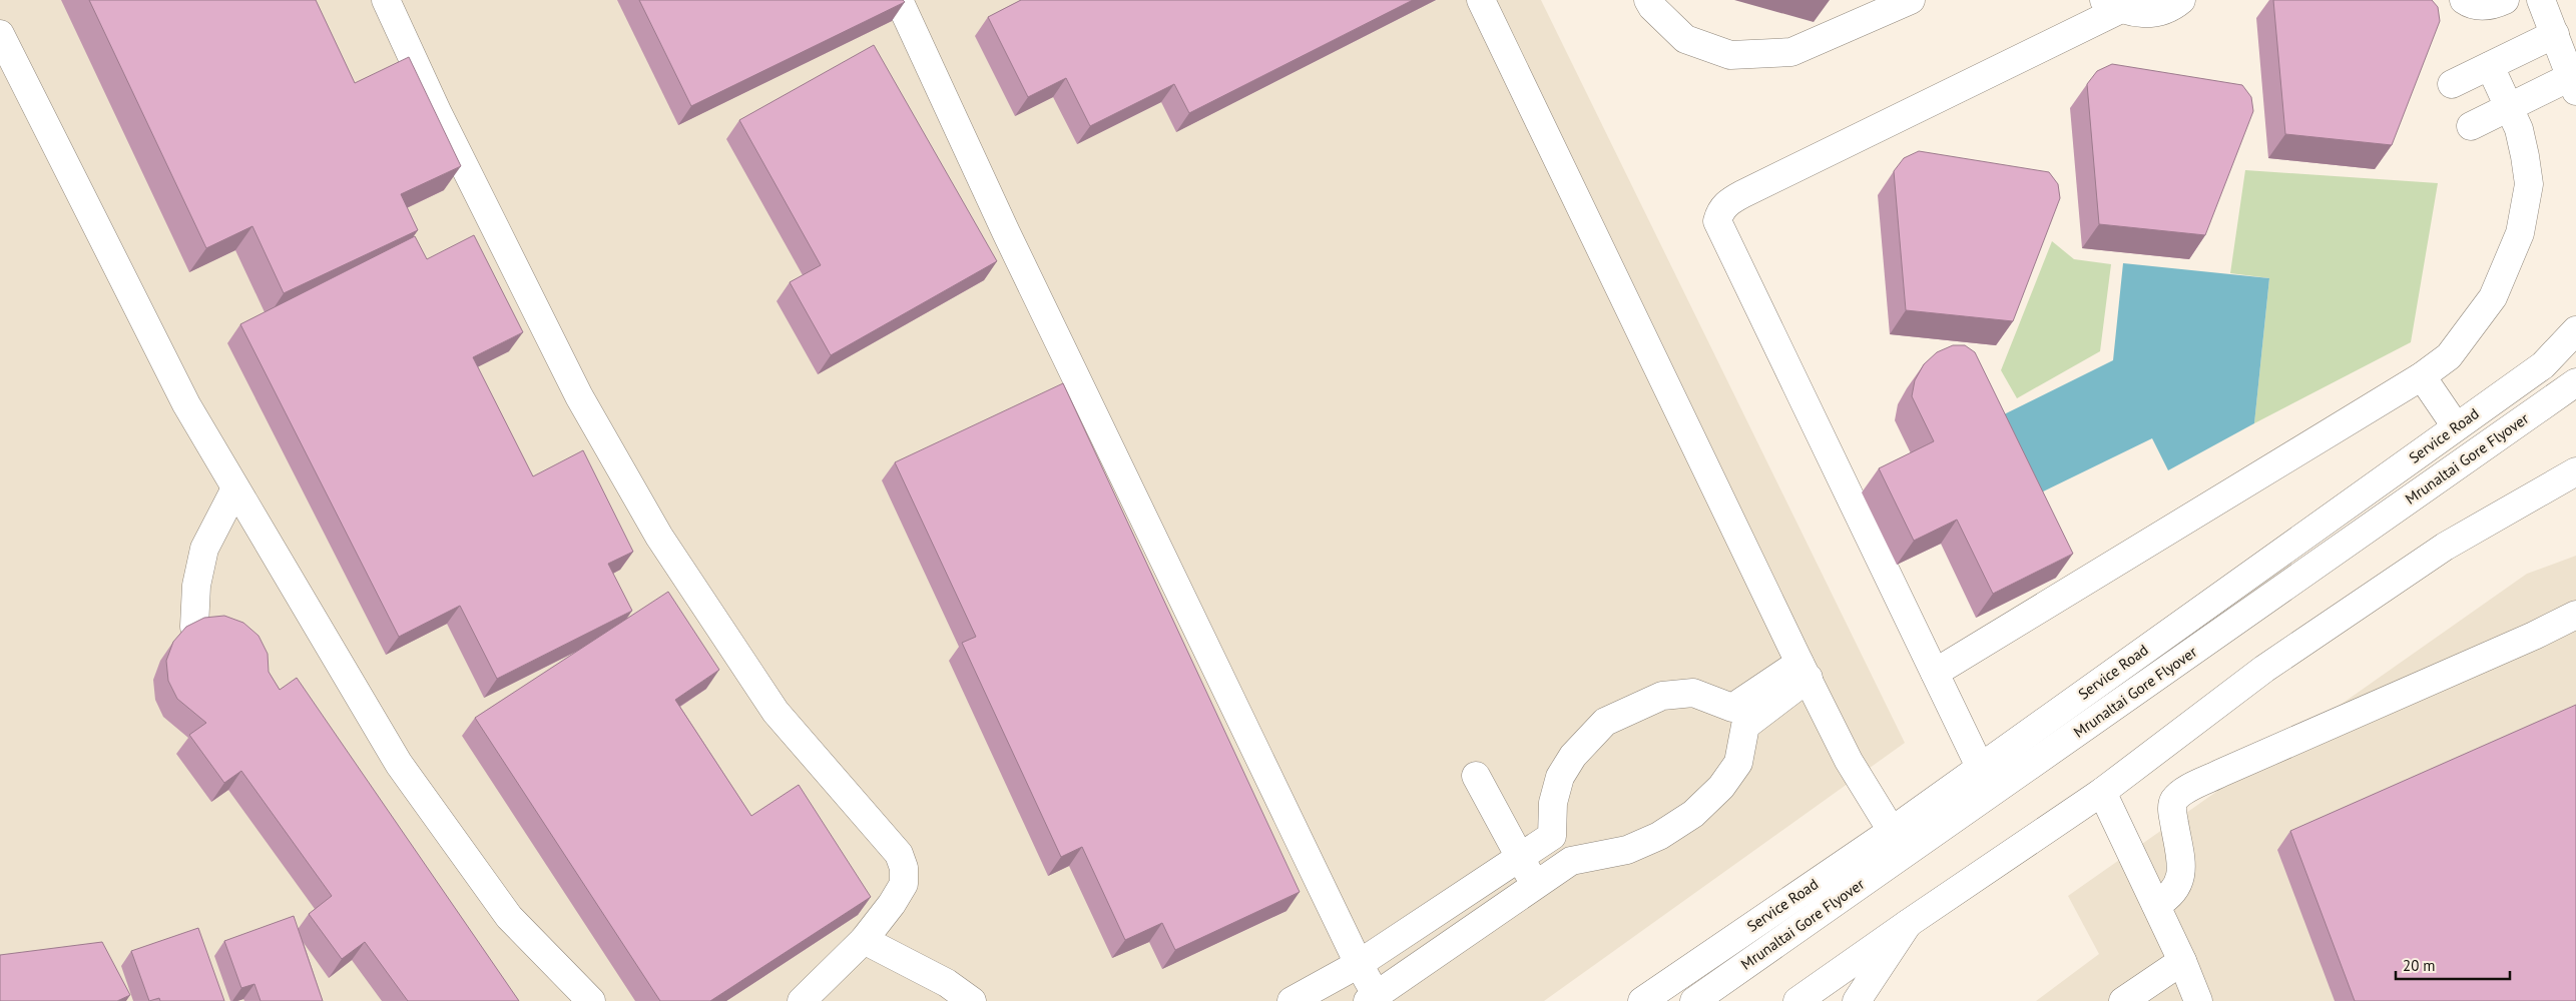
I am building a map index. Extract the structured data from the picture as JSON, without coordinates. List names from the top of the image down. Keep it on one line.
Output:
{"streets":{"main road":["Service Road","Mrunaltai Gore Flyover"]},"scale_bar":"20 m"}
